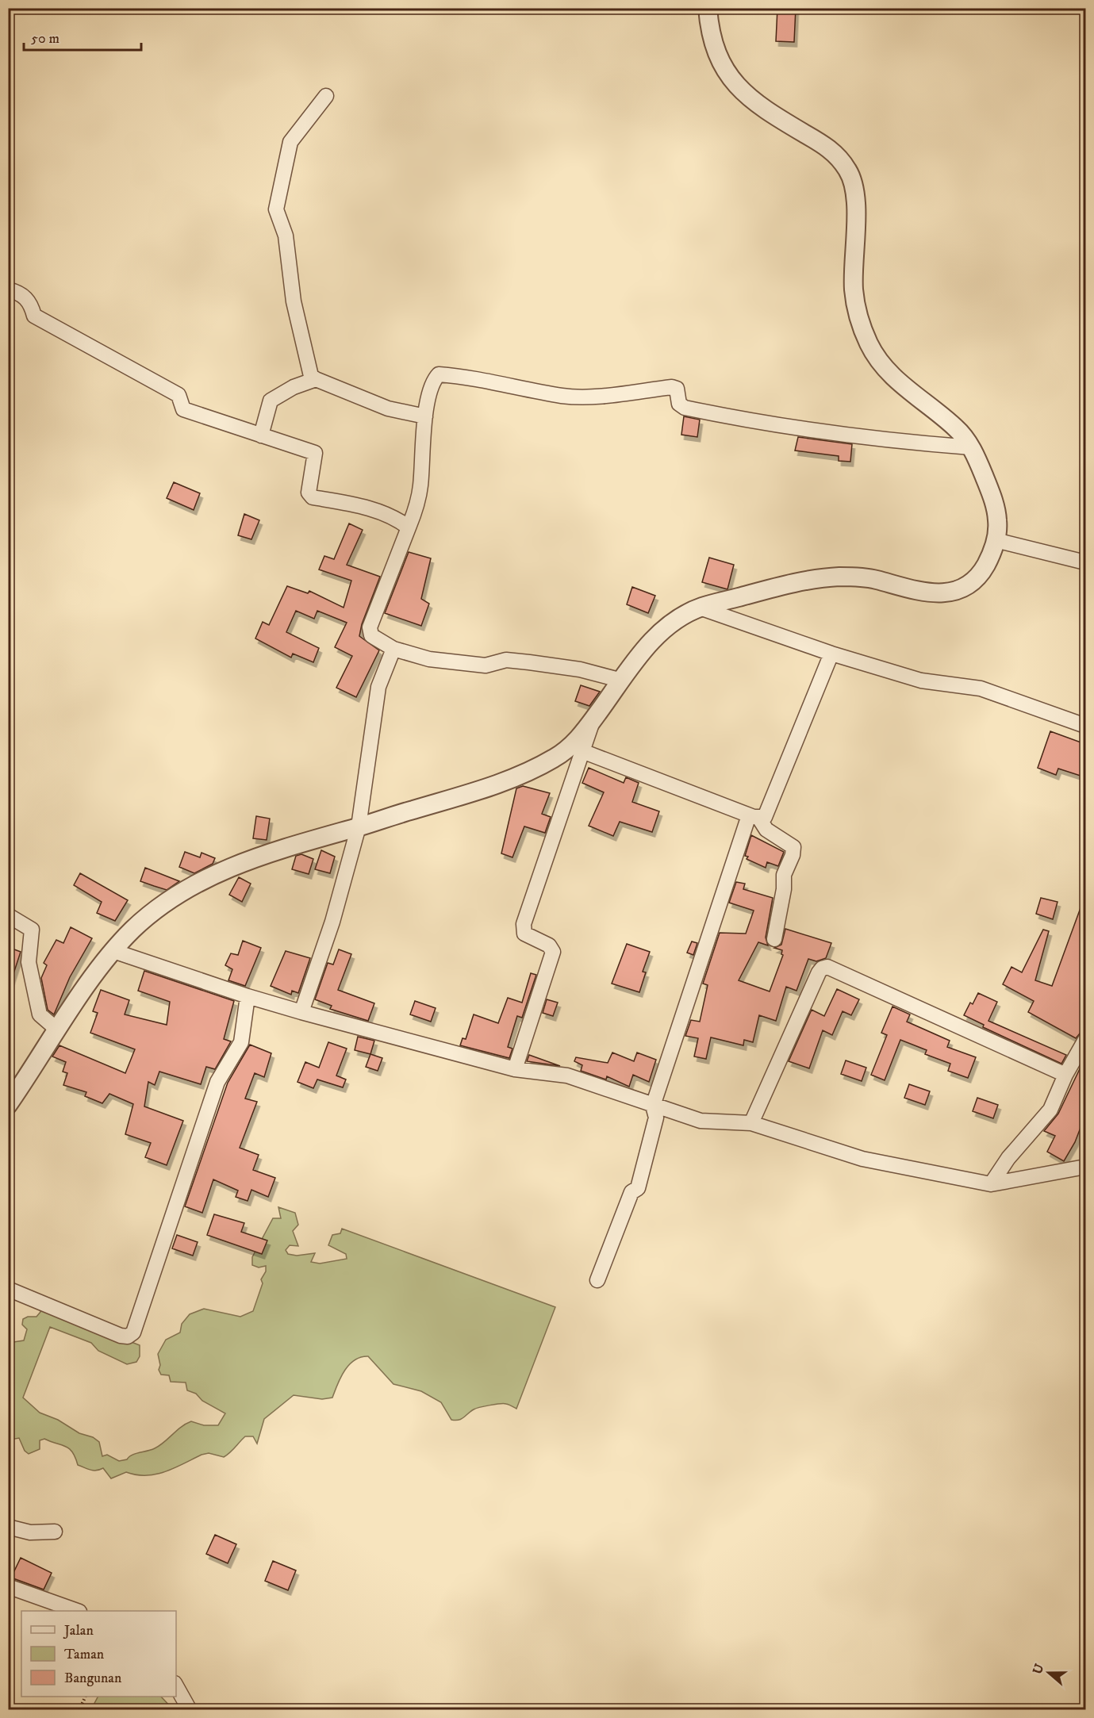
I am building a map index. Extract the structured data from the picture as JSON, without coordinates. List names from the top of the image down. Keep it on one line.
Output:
{"legend":["Jalan","Taman","Bangunan"],"scale_bar":"50 m","north":"left"}
